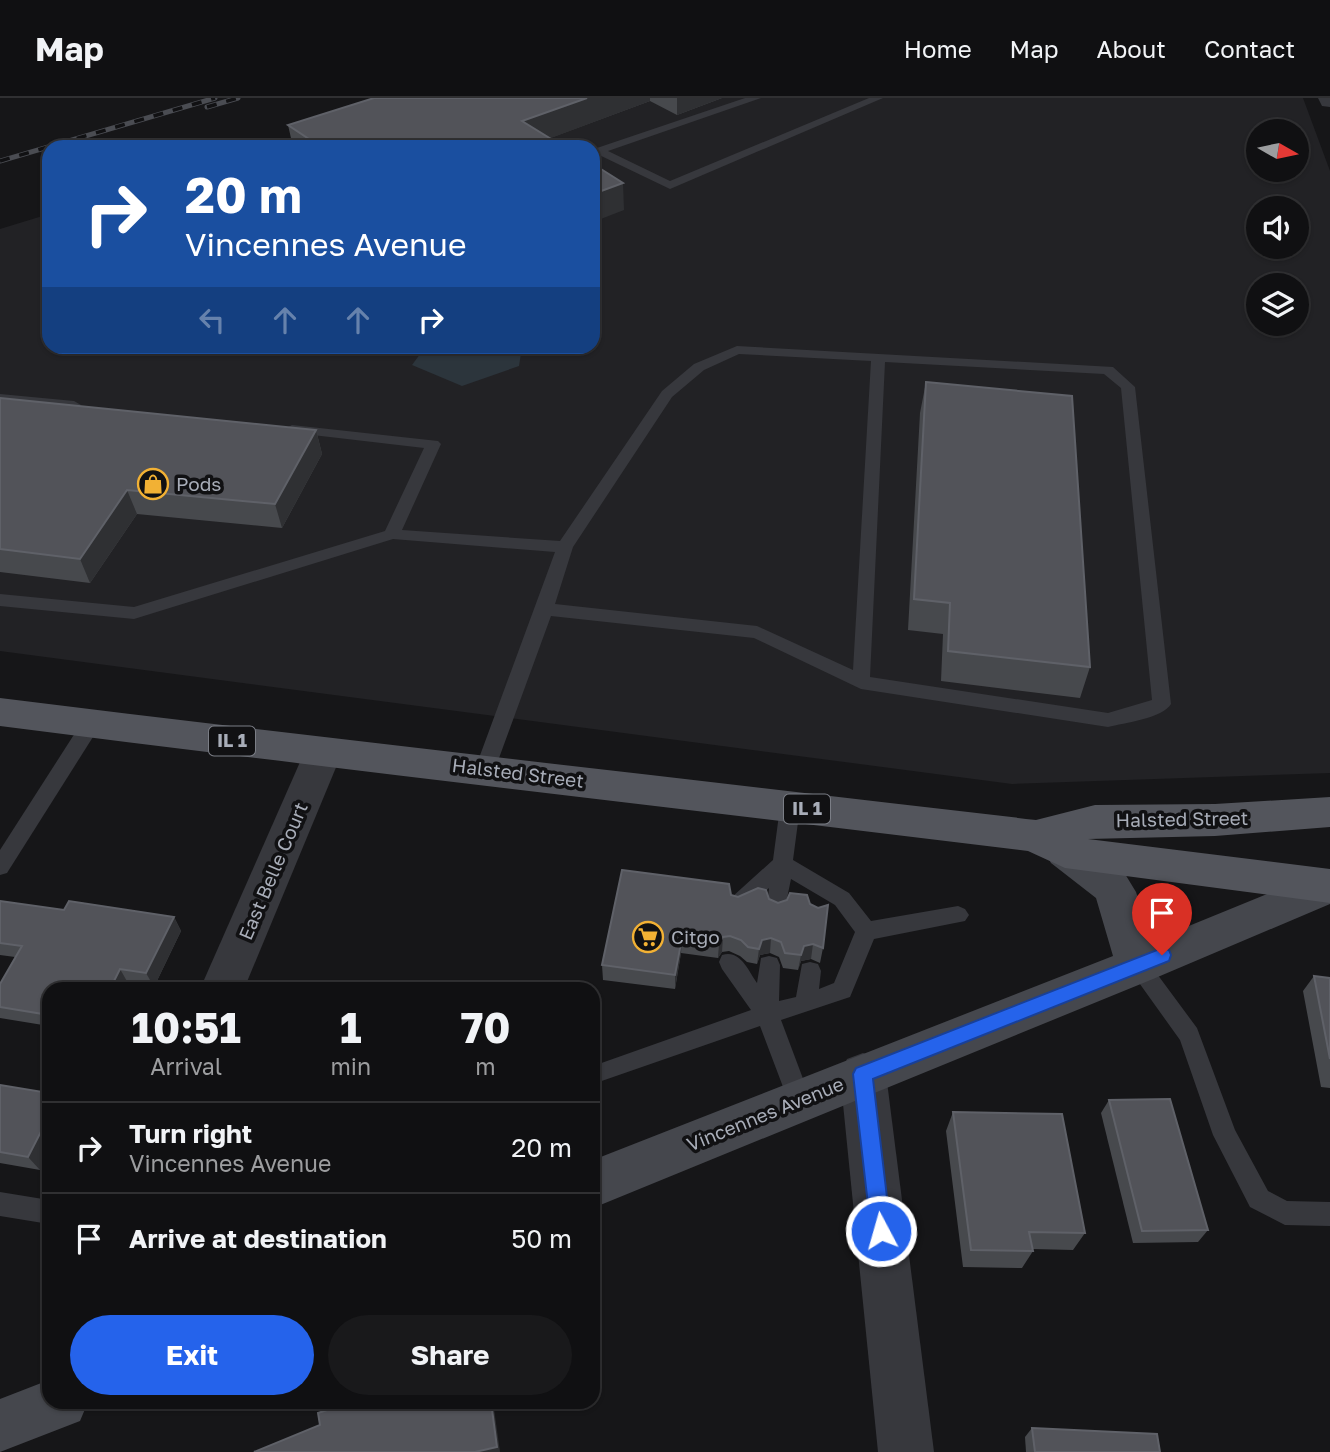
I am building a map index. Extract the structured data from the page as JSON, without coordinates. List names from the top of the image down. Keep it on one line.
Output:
{"streets":{"main road":["IL 1","Halsted Street"],"street":["East Belle Court","Vincennes Avenue"]},"crossings":[["Halsted Street","East Belle Court"],["Halsted Street","Vincennes Avenue"]],"places":{"shop":["Pods"],"supermarket":["Citgo"]},"north":"right","page":{"header":"Map","nav":["Home","Map","About","Contact"],"turn":["20 m","Vincennes Avenue"],"eta":["10:51","Arrival","1","min","70","m"],"list":[{"name":"Turn right","note":"Vincennes Avenue","value":"20 m"},{"name":"Arrive at destination","value":"50 m"}],"buttons":["Exit","Share"]}}
